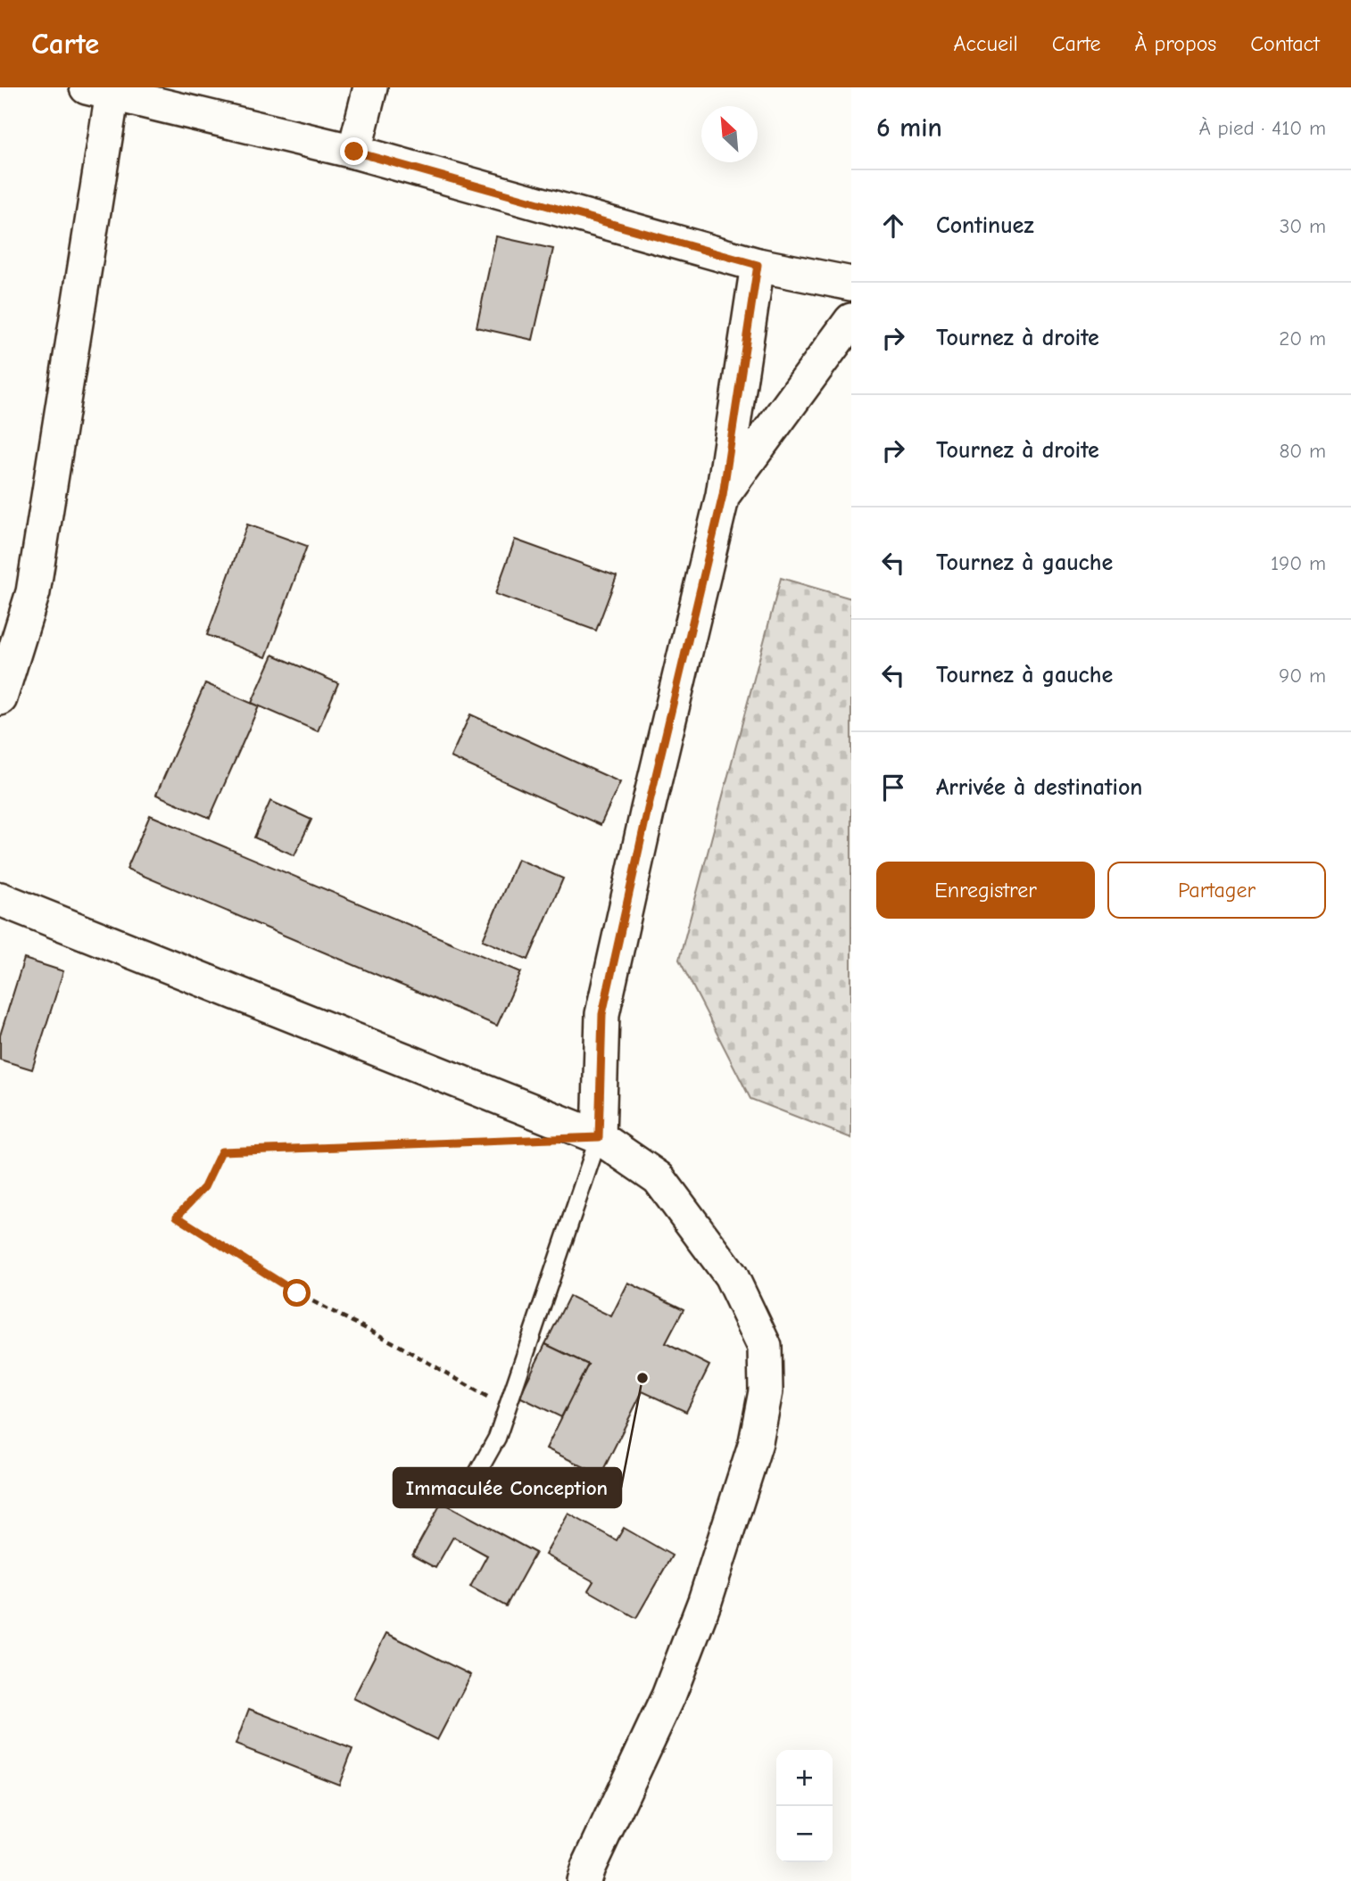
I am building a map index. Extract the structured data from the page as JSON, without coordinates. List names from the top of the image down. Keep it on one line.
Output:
{"places":["Immaculée Conception"],"north":"top left","page":{"header":"Carte","nav":["Accueil","Carte","À propos","Contact"],"heading":["6 min","À pied · 410 m"],"list":[["Continuez","30 m"],["Tournez à droite","20 m"],["Tournez à droite","80 m"],["Tournez à gauche","190 m"],["Tournez à gauche","90 m"],"Arrivée à destination"],"buttons":["Enregistrer","Partager"],"map_buttons":["+","−"]}}
